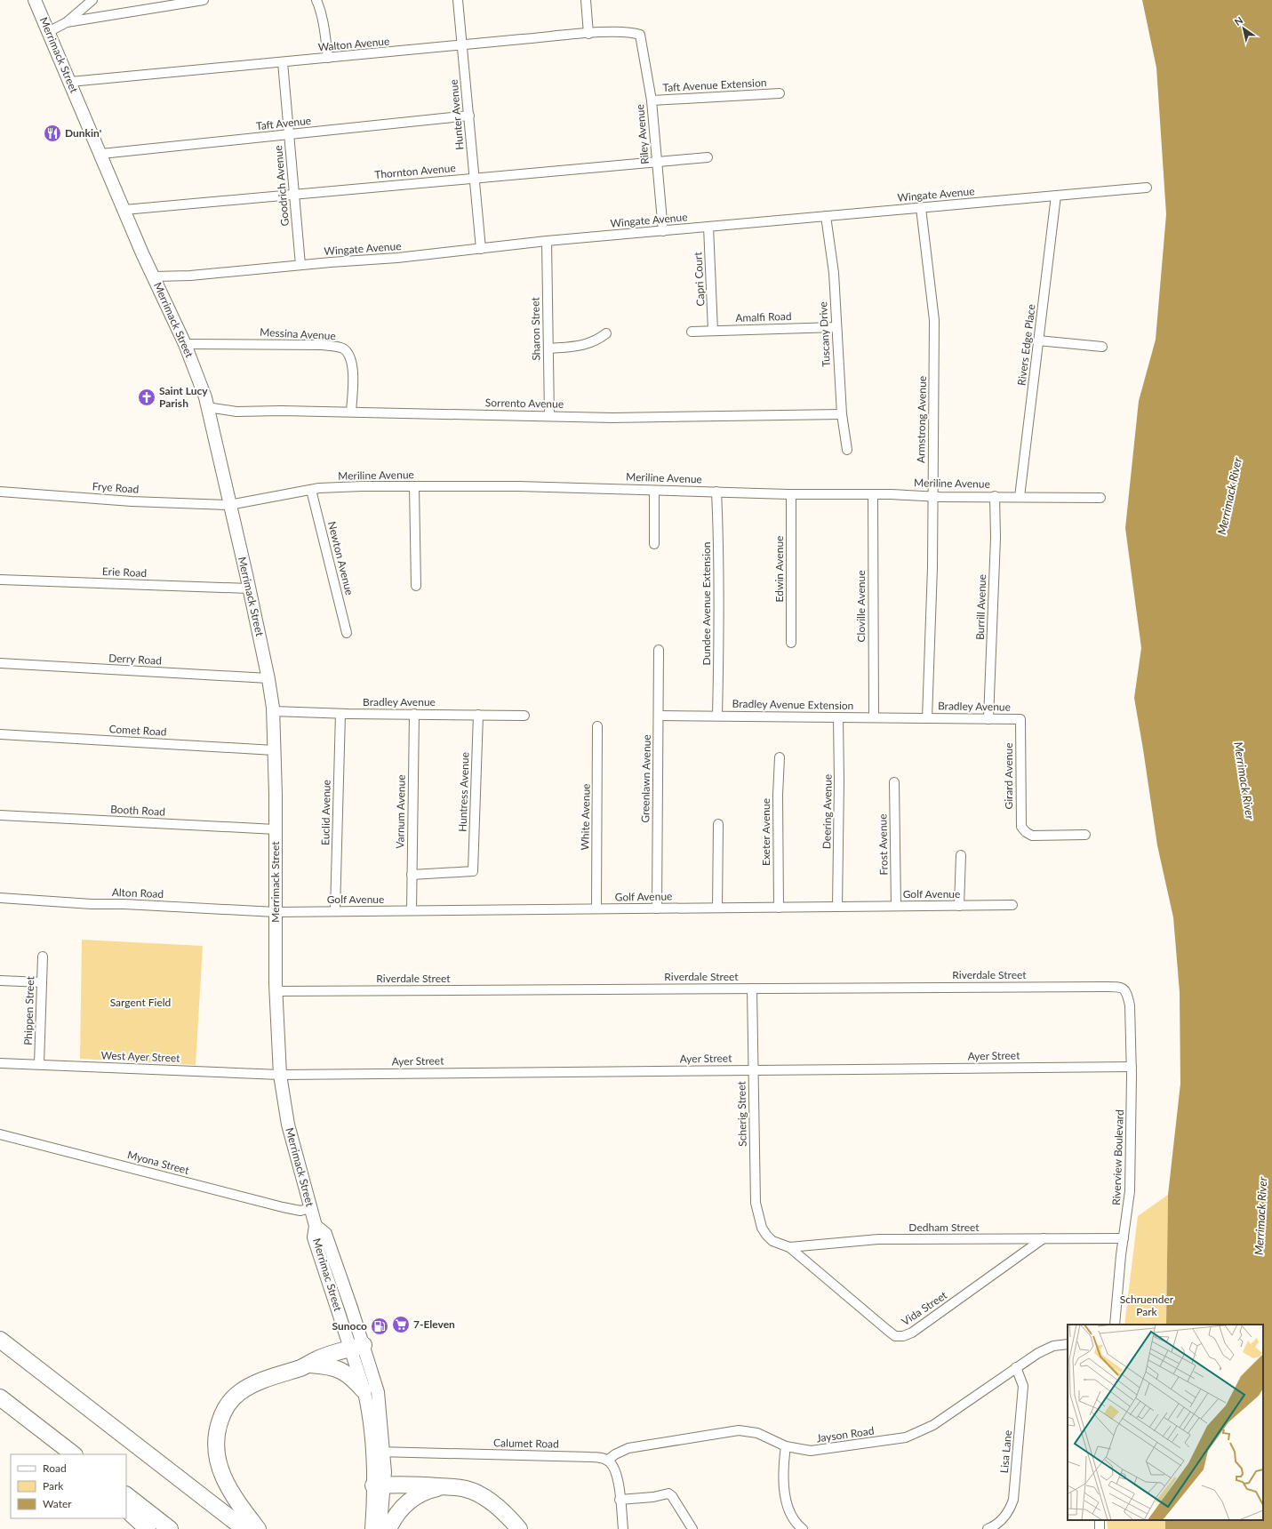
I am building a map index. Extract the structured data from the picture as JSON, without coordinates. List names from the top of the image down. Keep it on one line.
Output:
{"streets":{"main road":["Merrimack Street","Merrimac Street"],"street":["Walton Avenue","Taft Avenue Extension","Hunter Avenue","Taft Avenue","Riley Avenue","Thornton Avenue","Goodrich Avenue","Wingate Avenue","Capri Court","Amalfi Road","Sharon Street","Messina Avenue","Tuscany Drive","Rivers Edge Place","Sorrento Avenue","Armstrong Avenue","Meriline Avenue","Frye Road","Newton Avenue","Edwin Avenue","Erie Road","Dundee Avenue Extension","Cloville Avenue","Burrill Avenue","Derry Road","Bradley Avenue","Bradley Avenue Extension","Comet Road","Girard Avenue","Greenlawn Avenue","Huntress Avenue","Booth Road","Varnum Avenue","Deering Avenue","Euclid Avenue","White Avenue","Exeter Avenue","Frost Avenue","Alton Road","Golf Avenue","Riverdale Street","Phippen Street","Ayer Street","West Ayer Street","Scherig Street","Riverview Boulevard","Myona Street","Dedham Street","Vida Street","Jayson Road","Calumet Road","Lisa Lane"]},"crossings":[["Walton Avenue","Merrimack Street"],["Walton Avenue","Hunter Avenue"],["Walton Avenue","Riley Avenue"],["Walton Avenue","Goodrich Avenue"],["Merrimack Street","Taft Avenue"],["Merrimack Street","Thornton Avenue"],["Merrimack Street","Wingate Avenue"],["Merrimack Street","Messina Avenue"],["Merrimack Street","Sorrento Avenue"],["Merrimack Street","Meriline Avenue"],["Merrimack Street","Frye Road"],["Merrimack Street","Erie Road"],["Merrimack Street","Derry Road"],["Merrimack Street","Bradley Avenue"],["Merrimack Street","Comet Road"],["Merrimack Street","Booth Road"],["Merrimack Street","Alton Road"],["Merrimack Street","Golf Avenue"],["Merrimack Street","Riverdale Street"],["Merrimack Street","Ayer Street"],["Merrimack Street","West Ayer Street"],["Merrimack Street","Myona Street"],["Merrimack Street","Merrimac Street"],["Taft Avenue Extension","Riley Avenue"],["Hunter Avenue","Taft Avenue"],["Hunter Avenue","Thornton Avenue"],["Hunter Avenue","Wingate Avenue"],["Taft Avenue","Goodrich Avenue"],["Riley Avenue","Thornton Avenue"],["Riley Avenue","Wingate Avenue"],["Thornton Avenue","Goodrich Avenue"],["Goodrich Avenue","Wingate Avenue"],["Wingate Avenue","Capri Court"],["Wingate Avenue","Sharon Street"],["Wingate Avenue","Tuscany Drive"],["Wingate Avenue","Rivers Edge Place"],["Wingate Avenue","Armstrong Avenue"],["Capri Court","Amalfi Road"],["Amalfi Road","Tuscany Drive"],["Sharon Street","Sorrento Avenue"],["Messina Avenue","Sorrento Avenue"],["Tuscany Drive","Sorrento Avenue"],["Rivers Edge Place","Meriline Avenue"],["Armstrong Avenue","Meriline Avenue"],["Armstrong Avenue","Bradley Avenue"],["Armstrong Avenue","Bradley Avenue Extension"],["Meriline Avenue","Frye Road"],["Meriline Avenue","Newton Avenue"],["Meriline Avenue","Edwin Avenue"],["Meriline Avenue","Dundee Avenue Extension"],["Meriline Avenue","Cloville Avenue"],["Meriline Avenue","Burrill Avenue"],["Dundee Avenue Extension","Bradley Avenue Extension"],["Cloville Avenue","Bradley Avenue Extension"],["Burrill Avenue","Bradley Avenue"],["Bradley Avenue","Bradley Avenue Extension"],["Bradley Avenue","Girard Avenue"],["Bradley Avenue","Huntress Avenue"],["Bradley Avenue","Varnum Avenue"],["Bradley Avenue","Euclid Avenue"],["Bradley Avenue Extension","Greenlawn Avenue"],["Bradley Avenue Extension","Deering Avenue"],["Greenlawn Avenue","Golf Avenue"],["Huntress Avenue","Varnum Avenue"],["Varnum Avenue","Golf Avenue"],["Deering Avenue","Golf Avenue"],["Euclid Avenue","Golf Avenue"],["White Avenue","Golf Avenue"],["Exeter Avenue","Golf Avenue"],["Frost Avenue","Golf Avenue"],["Alton Road","Golf Avenue"],["Riverdale Street","Scherig Street"],["Riverdale Street","Riverview Boulevard"],["Phippen Street","West Ayer Street"],["Ayer Street","West Ayer Street"],["Ayer Street","Scherig Street"],["Ayer Street","Riverview Boulevard"],["Scherig Street","Dedham Street"],["Riverview Boulevard","Dedham Street"],["Dedham Street","Vida Street"],["Merrimac Street","Calumet Road"],["Jayson Road","Calumet Road"],["Jayson Road","Lisa Lane"]],"water":["Merrimack River"],"parks":["Sargent Field","Schruender Park"],"places":{"restaurant":["Dunkin'"],"church":["Saint Lucy Parish"],"supermarket":["7-Eleven"],"fuel station":["Sunoco"]},"legend":["Road","Park","Water"],"north":"top left"}
